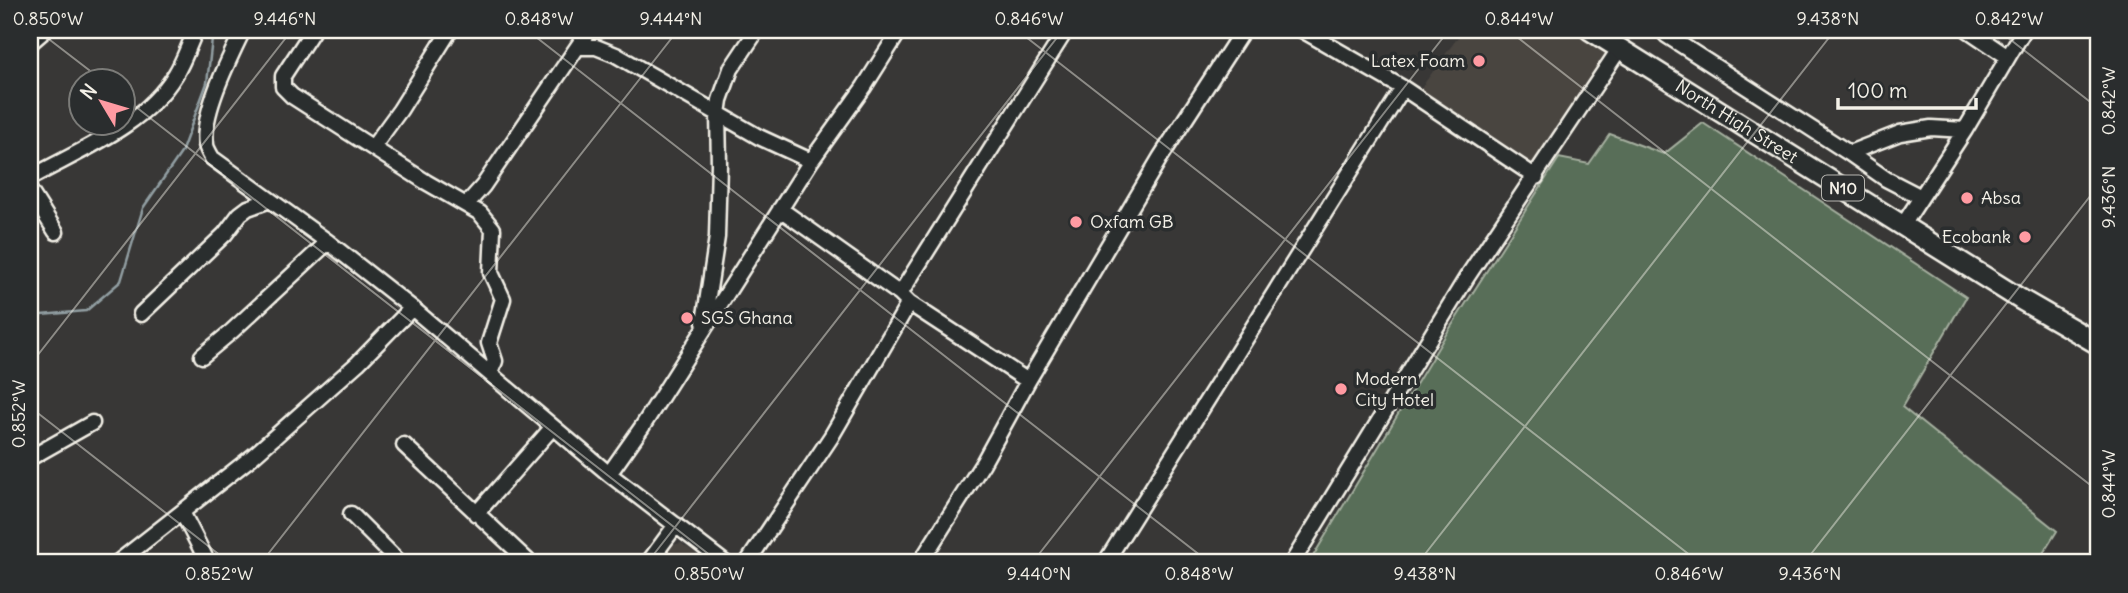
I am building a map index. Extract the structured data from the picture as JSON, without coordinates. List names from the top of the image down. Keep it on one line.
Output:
{"streets":{"highway":["North High Street","N10"]},"places":["Latex Foam","Absa","Oxfam GB","Ecobank","SGS Ghana","Modern City Hotel"],"scale_bar":"100 m","north":"top left","coordinates":["0.850°W","9.446°N","0.848°W","9.444°N","0.846°W","0.844°W","9.438°N","0.842°W","9.436°N","0.852°W","9.440°N"]}
